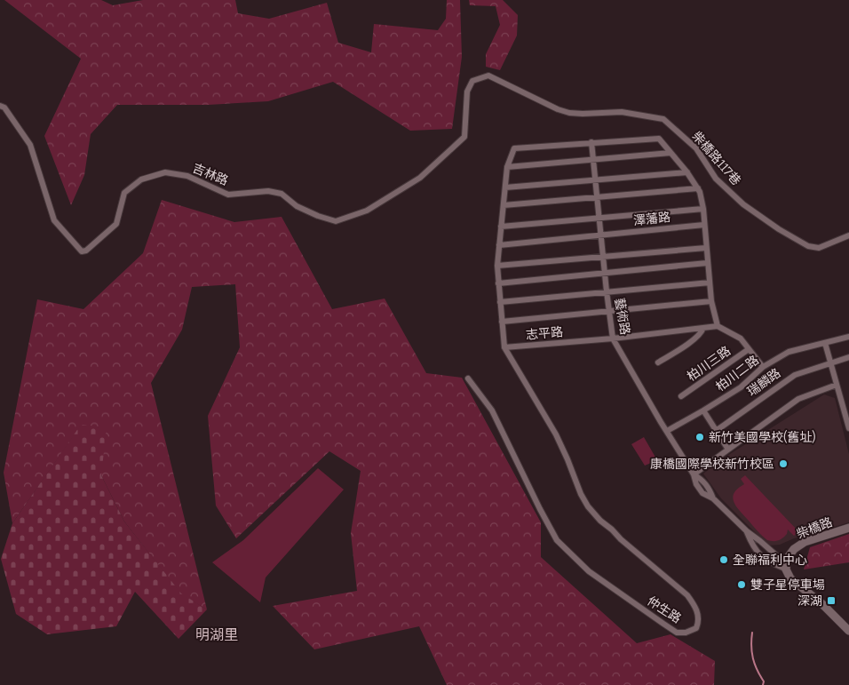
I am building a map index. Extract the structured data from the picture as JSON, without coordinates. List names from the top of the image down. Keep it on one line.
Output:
{"streets":{"main road":["柴橋路"],"street":["柴橋路117巷","吉林路","澤藩路","藝術路","志平路","柏川三路","柏川二路","瑞麟路","仲生路"]},"crossings":[["柴橋路117巷","吉林路"],["澤藩路","藝術路"],["藝術路","志平路"],["藝術路","柏川二路"],["藝術路","柴橋路"],["志平路","仲生路"],["柏川三路","柏川二路"]],"districts":["明湖里"],"places":{"other":["新竹美國學校(舊址)","康橋國際學校新竹校區","全聯福利中心","雙子星停車場"],"transit":["深湖"]}}
